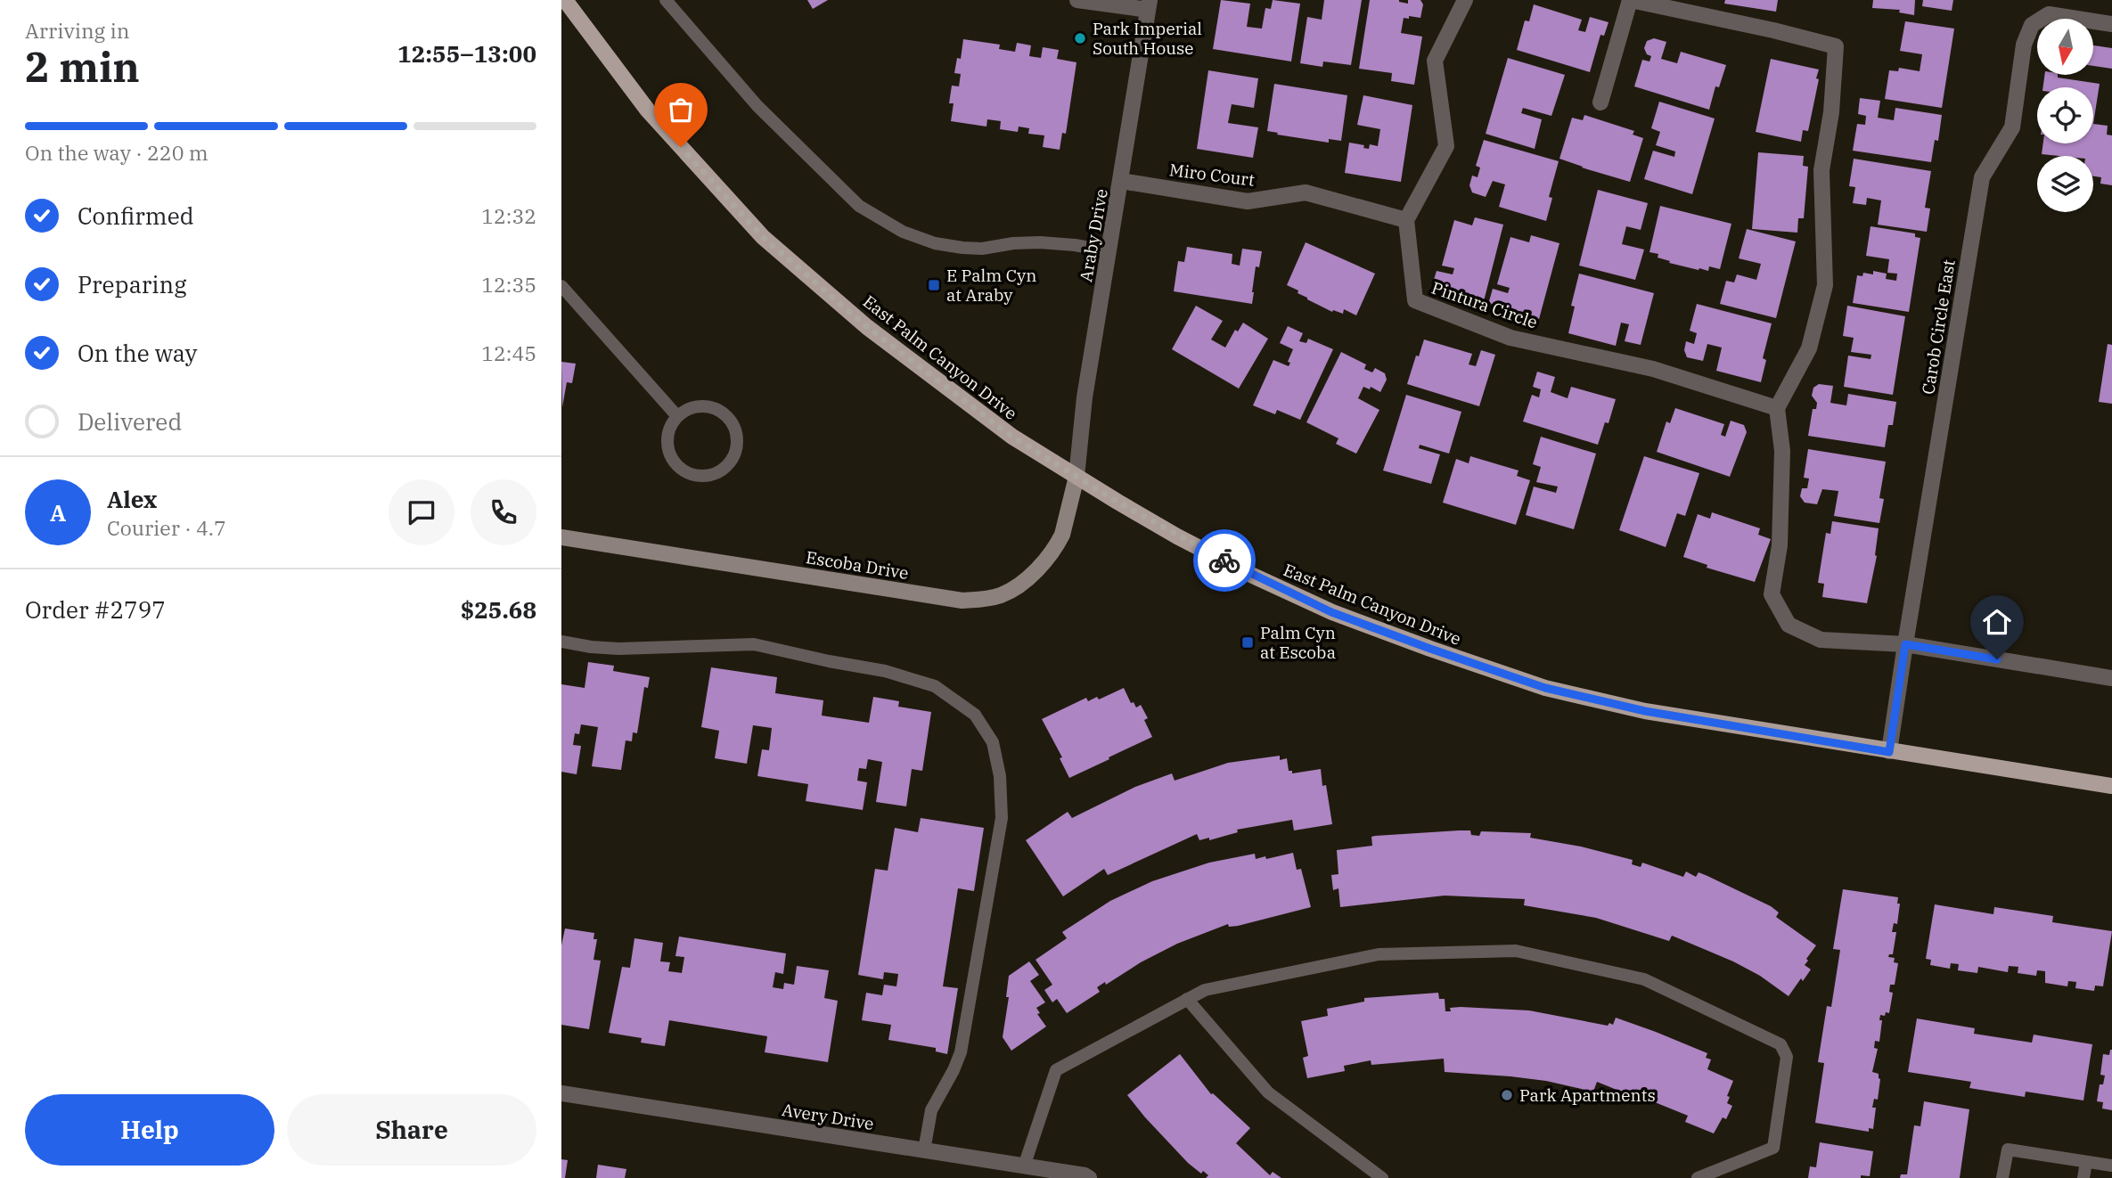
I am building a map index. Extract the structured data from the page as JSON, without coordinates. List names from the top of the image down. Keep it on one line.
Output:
{"streets":{"main road":["East Palm Canyon Drive"],"street":["Miro Court","Araby Drive","Pintura Circle","Carob Circle East","Escoba Drive","Avery Drive"]},"crossings":[["Miro Court","Araby Drive"],["Miro Court","Pintura Circle"],["Araby Drive","East Palm Canyon Drive"],["Araby Drive","Escoba Drive"],["Carob Circle East","East Palm Canyon Drive"],["East Palm Canyon Drive","Escoba Drive"]],"places":{"other":["Park Imperial South House","Park Apartments"],"transit":["E Palm Cyn at Araby","Palm Cyn at Escoba"]},"north":"bottom","page":{"heading":["2 min","Arriving in","12:55–13:00"],"panel":["Alex","Courier · 4.7","Order #2797","$25.68"],"bar":"On the way · 220 m","list":[["Confirmed","12:32"],["Preparing","12:35"],["On the way","12:45"],"Delivered"],"round":"A","buttons":["Help","Share"]}}
